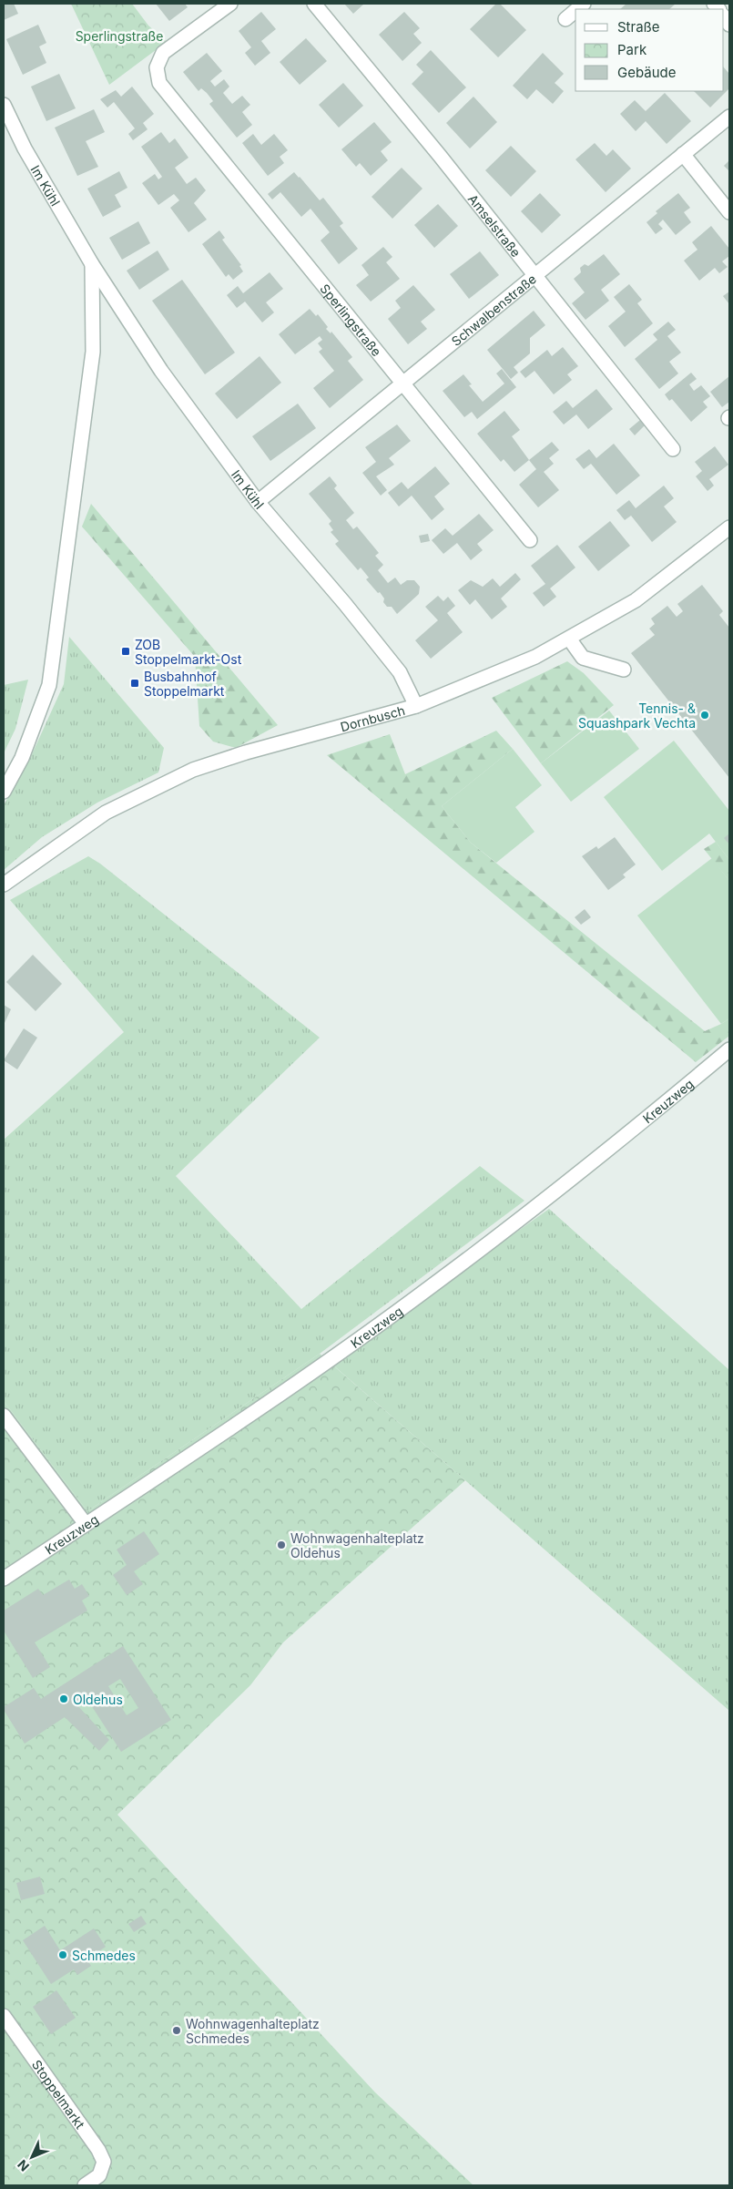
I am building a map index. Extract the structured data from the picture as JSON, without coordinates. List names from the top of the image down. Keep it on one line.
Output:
{"streets":{"street":["Im Kühl","Amselstraße","Schwalbenstraße","Sperlingstraße","Dornbusch","Kreuzweg","Stoppelmarkt"]},"crossings":[["Im Kühl","Schwalbenstraße"],["Im Kühl","Dornbusch"],["Amselstraße","Schwalbenstraße"],["Schwalbenstraße","Sperlingstraße"]],"parks":["Sperlingstraße"],"places":{"transit":["ZOB Stoppelmarkt-Ost","Busbahnhof Stoppelmarkt"],"other":["Tennis- & Squashpark Vechta","Wohnwagenhalteplatz Oldehus","Oldehus","Schmedes","Wohnwagenhalteplatz Schmedes"]},"legend":["Straße","Park","Gebäude"],"north":"bottom left"}
